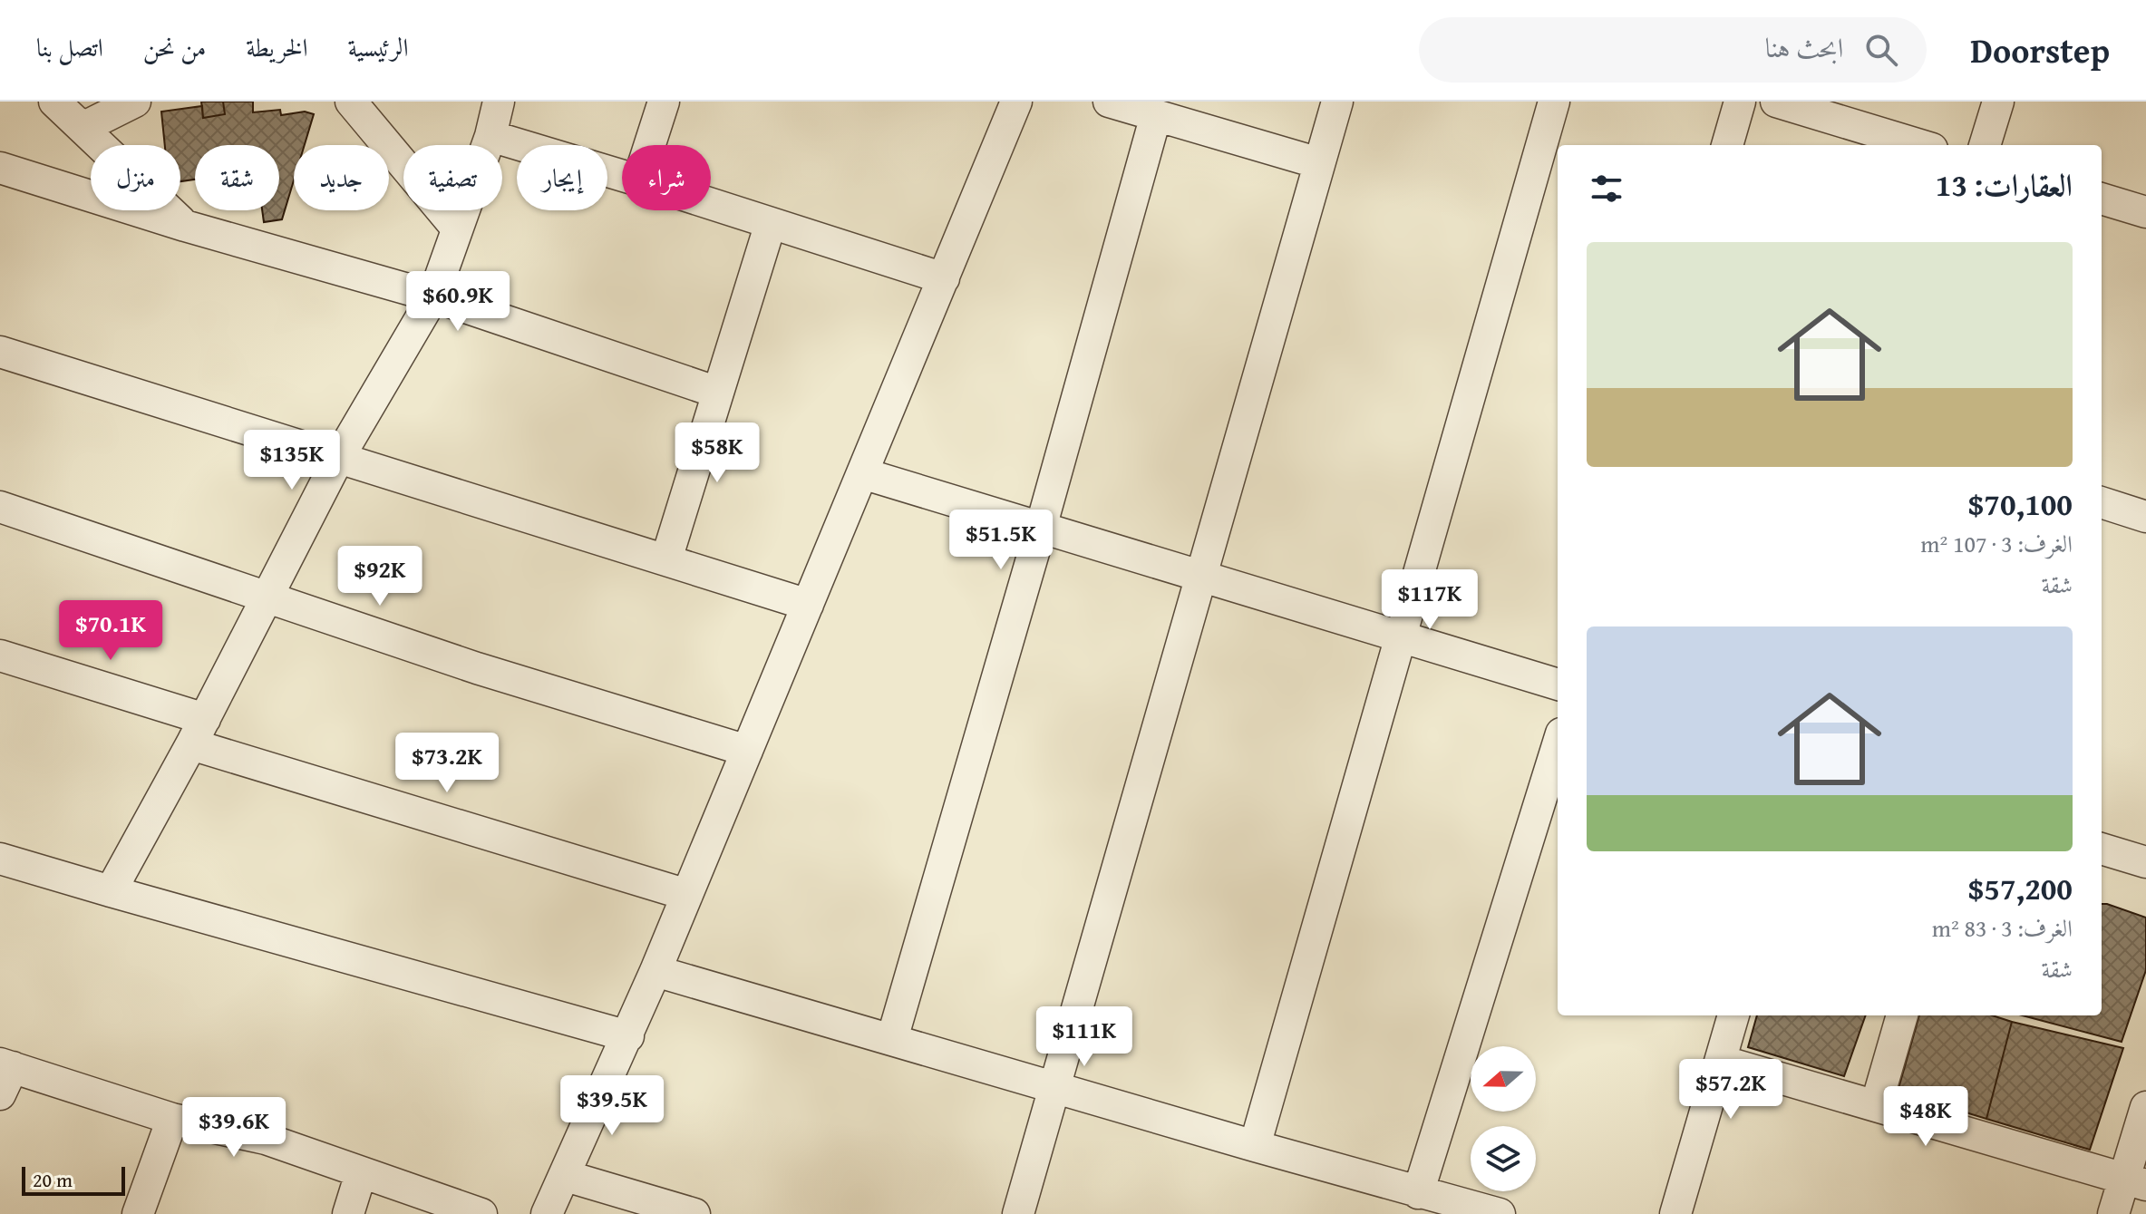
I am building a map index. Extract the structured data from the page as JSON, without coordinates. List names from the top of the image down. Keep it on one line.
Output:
{"scale_bar":"20 m","north":"left","page":{"header":"Doorstep","search":"ابحث هنا","nav":["الرئيسية","الخريطة","من نحن","اتصل بنا"],"chip":["شراء","إيجار","تصفية","جديد","شقة","منزل"],"heading":"العقارات: 13","list":[{"name":"$70,100","note":"الغرف: 3 · 107 m² · شقة"},{"name":"$57,200","note":"الغرف: 3 · 83 m² · شقة"}],"price":["$60.9K","$58K","$135K","$51.5K","$92K","$117K","$70.1K","$73.2K","$111K","$57.2K","$39.5K","$48K","$39.6K"],"scale":"20 m"}}
